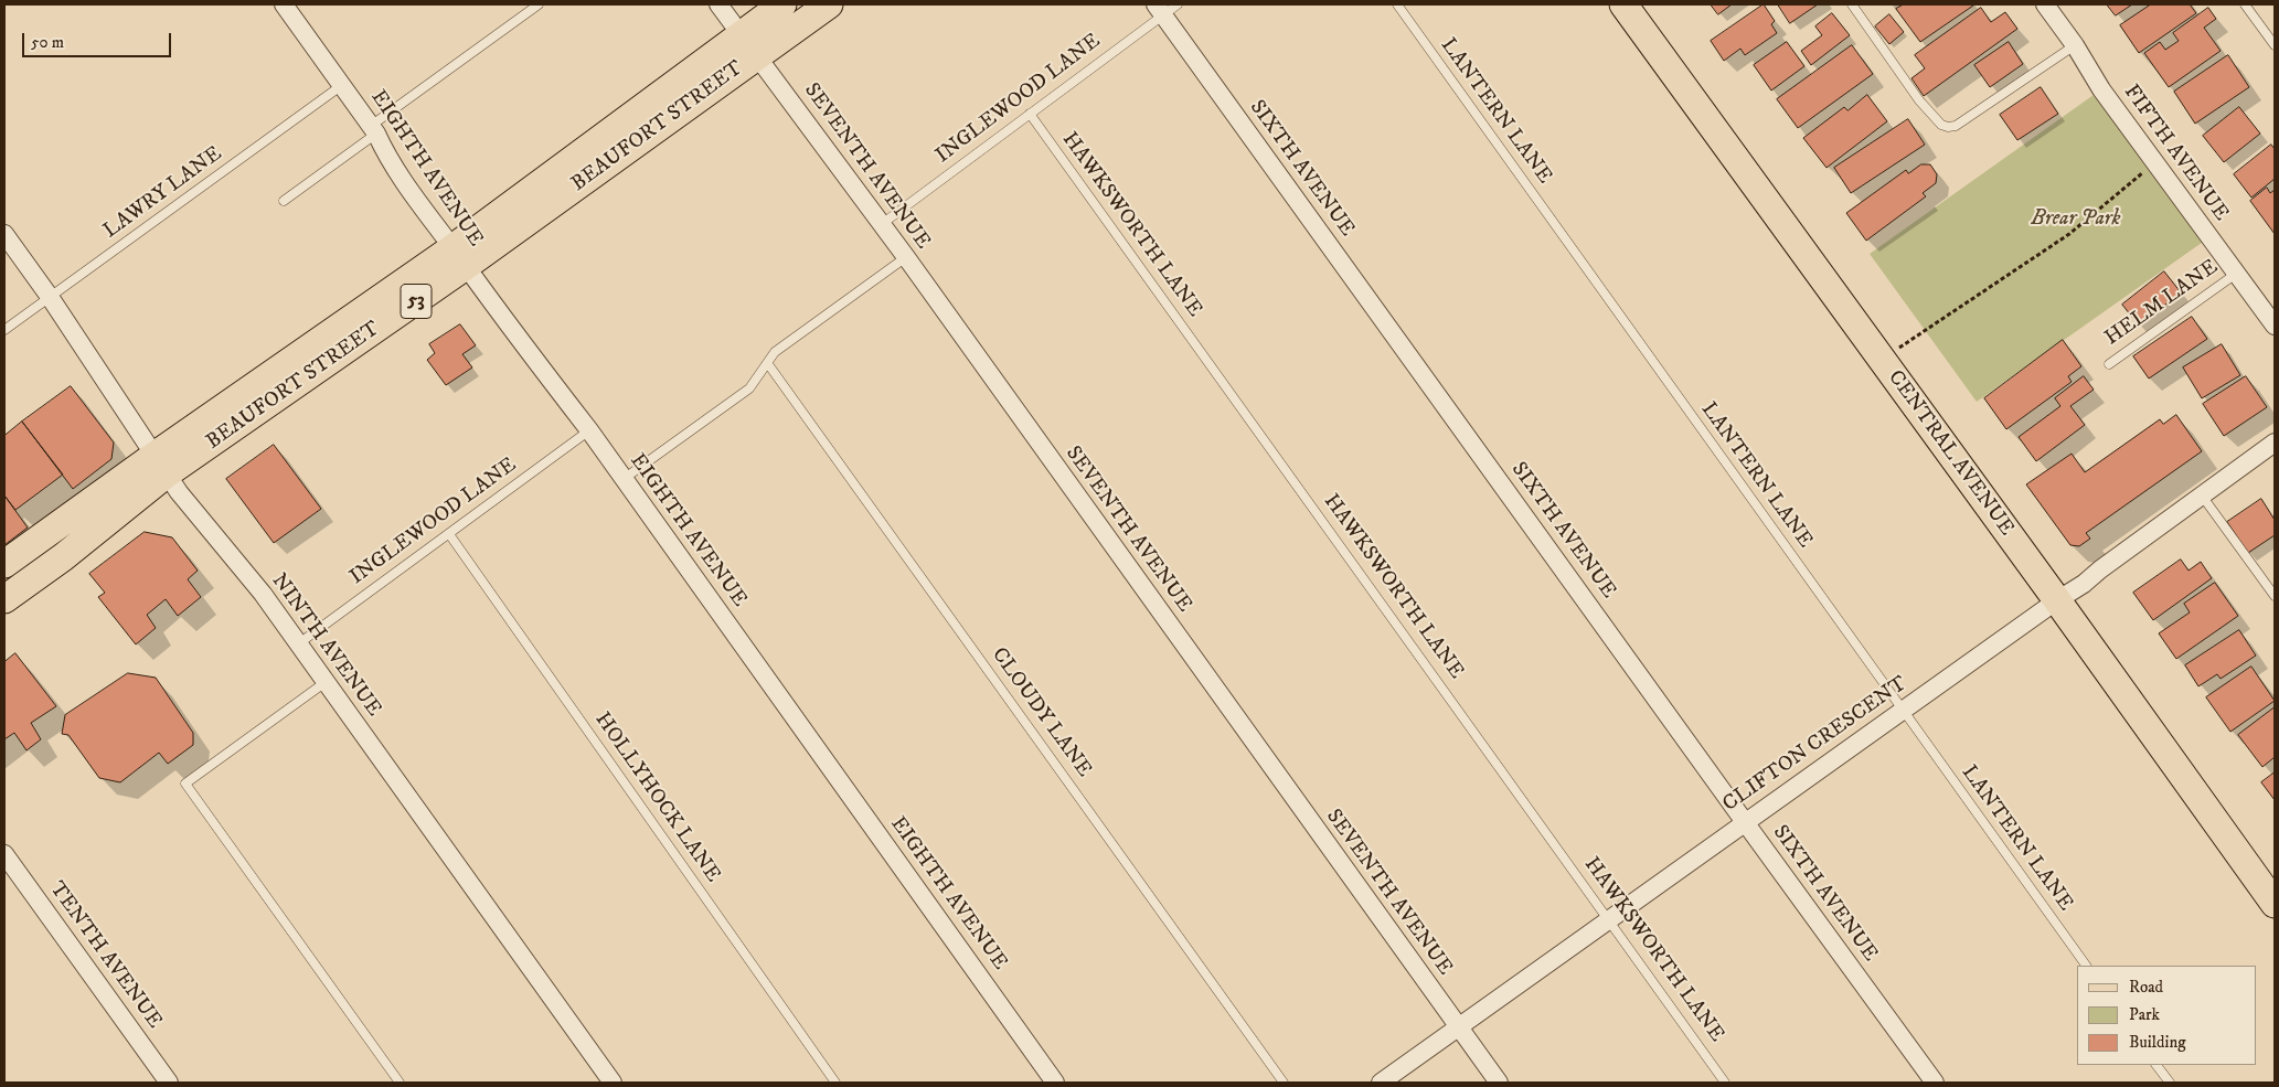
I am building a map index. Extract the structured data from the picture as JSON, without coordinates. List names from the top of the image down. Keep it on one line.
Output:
{"streets":{"main road":["BEAUFORT STREET","53","CENTRAL AVENUE"],"street":["FIFTH AVENUE","SEVENTH AVENUE","EIGHTH AVENUE","SIXTH AVENUE","NINTH AVENUE","CLIFTON CRESCENT","TENTH AVENUE"],"lane":["INGLEWOOD LANE","LANTERN LANE","LAWRY LANE","HAWKSWORTH LANE","HELM LANE","CLOUDY LANE","HOLLYHOCK LANE"]},"crossings":[["INGLEWOOD LANE","SEVENTH AVENUE"],["INGLEWOOD LANE","EIGHTH AVENUE"],["INGLEWOOD LANE","SIXTH AVENUE"],["INGLEWOOD LANE","HAWKSWORTH LANE"],["INGLEWOOD LANE","NINTH AVENUE"],["INGLEWOOD LANE","HOLLYHOCK LANE"],["LANTERN LANE","CLIFTON CRESCENT"],["BEAUFORT STREET","SEVENTH AVENUE"],["BEAUFORT STREET","EIGHTH AVENUE"],["BEAUFORT STREET","NINTH AVENUE"],["FIFTH AVENUE","HELM LANE"],["SEVENTH AVENUE","CLIFTON CRESCENT"],["EIGHTH AVENUE","LAWRY LANE"],["SIXTH AVENUE","CLIFTON CRESCENT"],["LAWRY LANE","NINTH AVENUE"],["HAWKSWORTH LANE","CLIFTON CRESCENT"],["CENTRAL AVENUE","CLIFTON CRESCENT"]],"parks":["Brear Park"],"legend":["Road","Park","Building"],"scale_bar":"50 m"}
